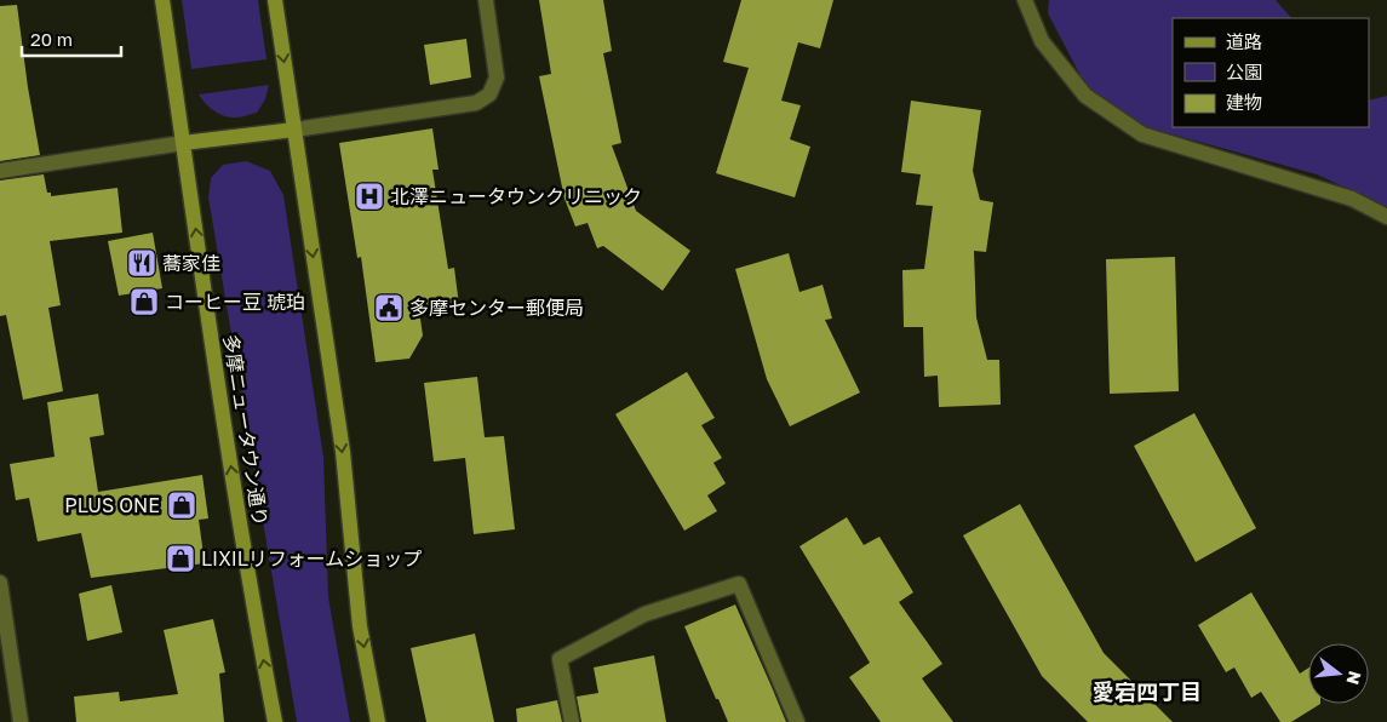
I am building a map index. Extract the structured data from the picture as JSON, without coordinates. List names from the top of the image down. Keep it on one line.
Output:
{"streets":{"main road":["多摩ニュータウン通り"]},"districts":["愛宕四丁目"],"places":{"hospital":["北澤ニュータウンクリニック"],"restaurant":["蕎家佳"],"shop":["コーヒー豆 琥珀","PLUS ONE","LIXILリフォームショップ"],"public building":["多摩センター郵便局"]},"legend":["道路","公園","建物"],"scale_bar":"20 m","north":"right"}
